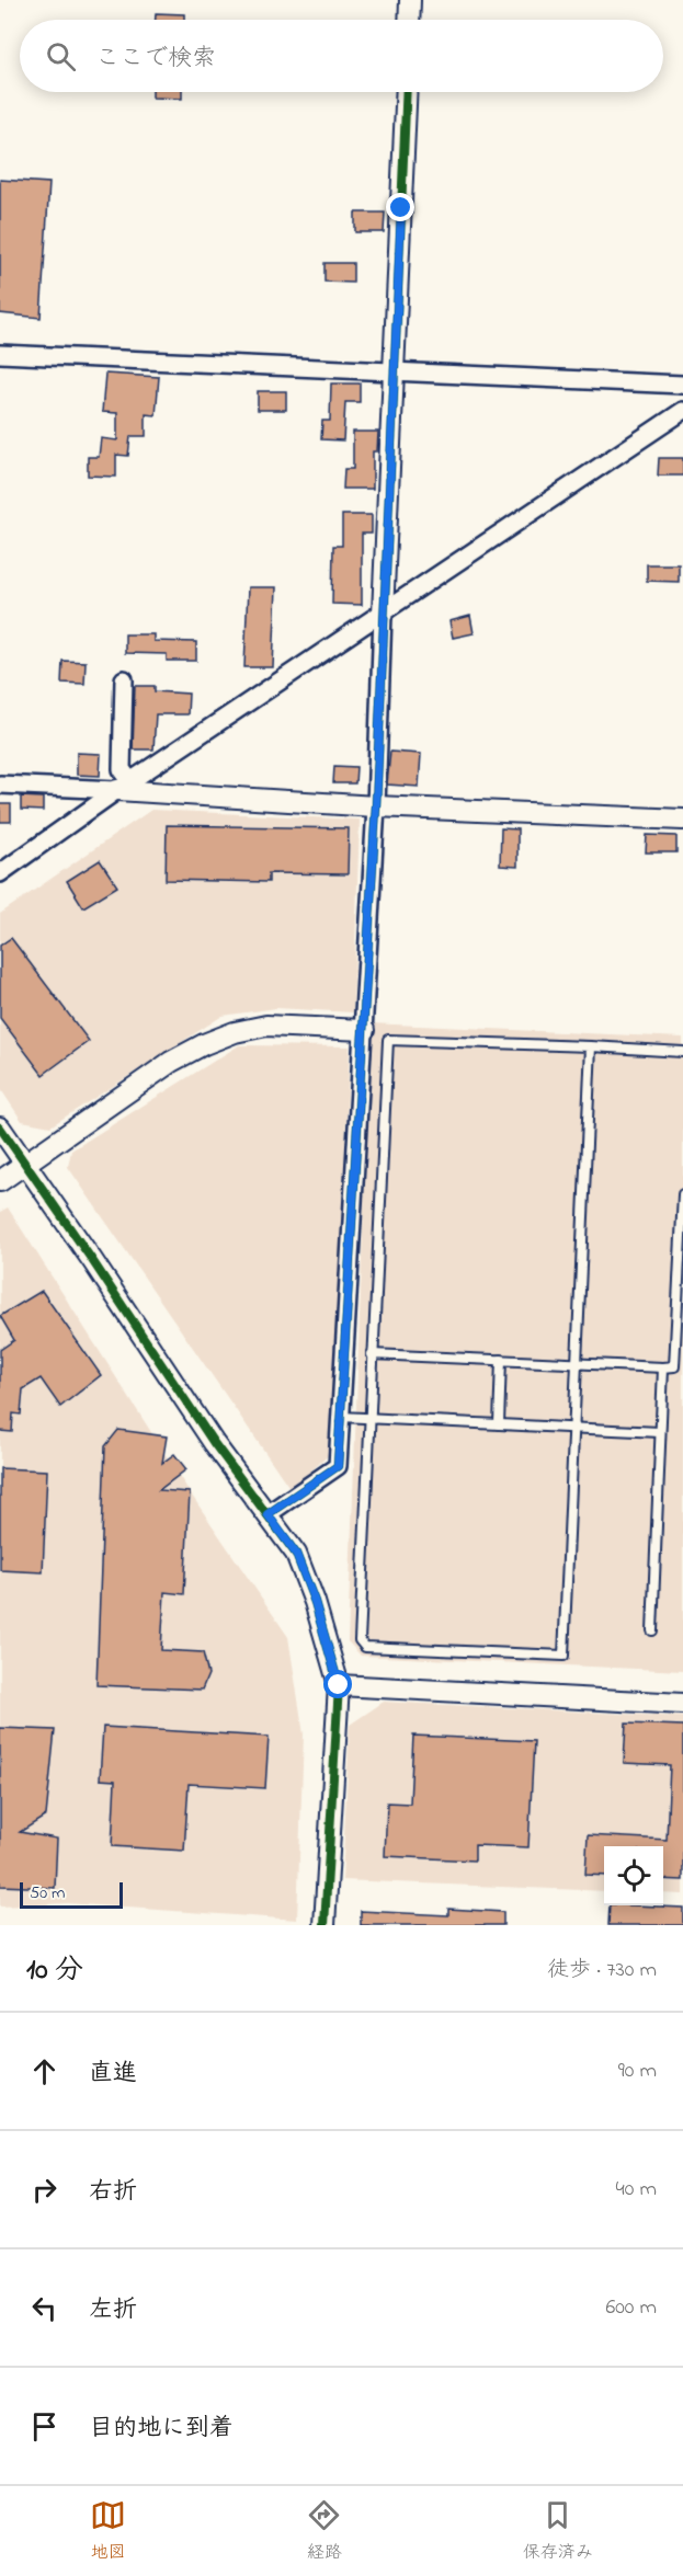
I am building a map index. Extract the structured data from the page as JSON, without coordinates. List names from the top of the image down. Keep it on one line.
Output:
{"scale_bar":"50 m","page":{"search":"ここで検索","scale":"50 m","heading":["10 分","徒歩 · 730 m"],"list":[["直進","90 m"],["右折","40 m"],["左折","600 m"],"目的地に到着"],"nav":["地図","経路","保存済み"]}}
